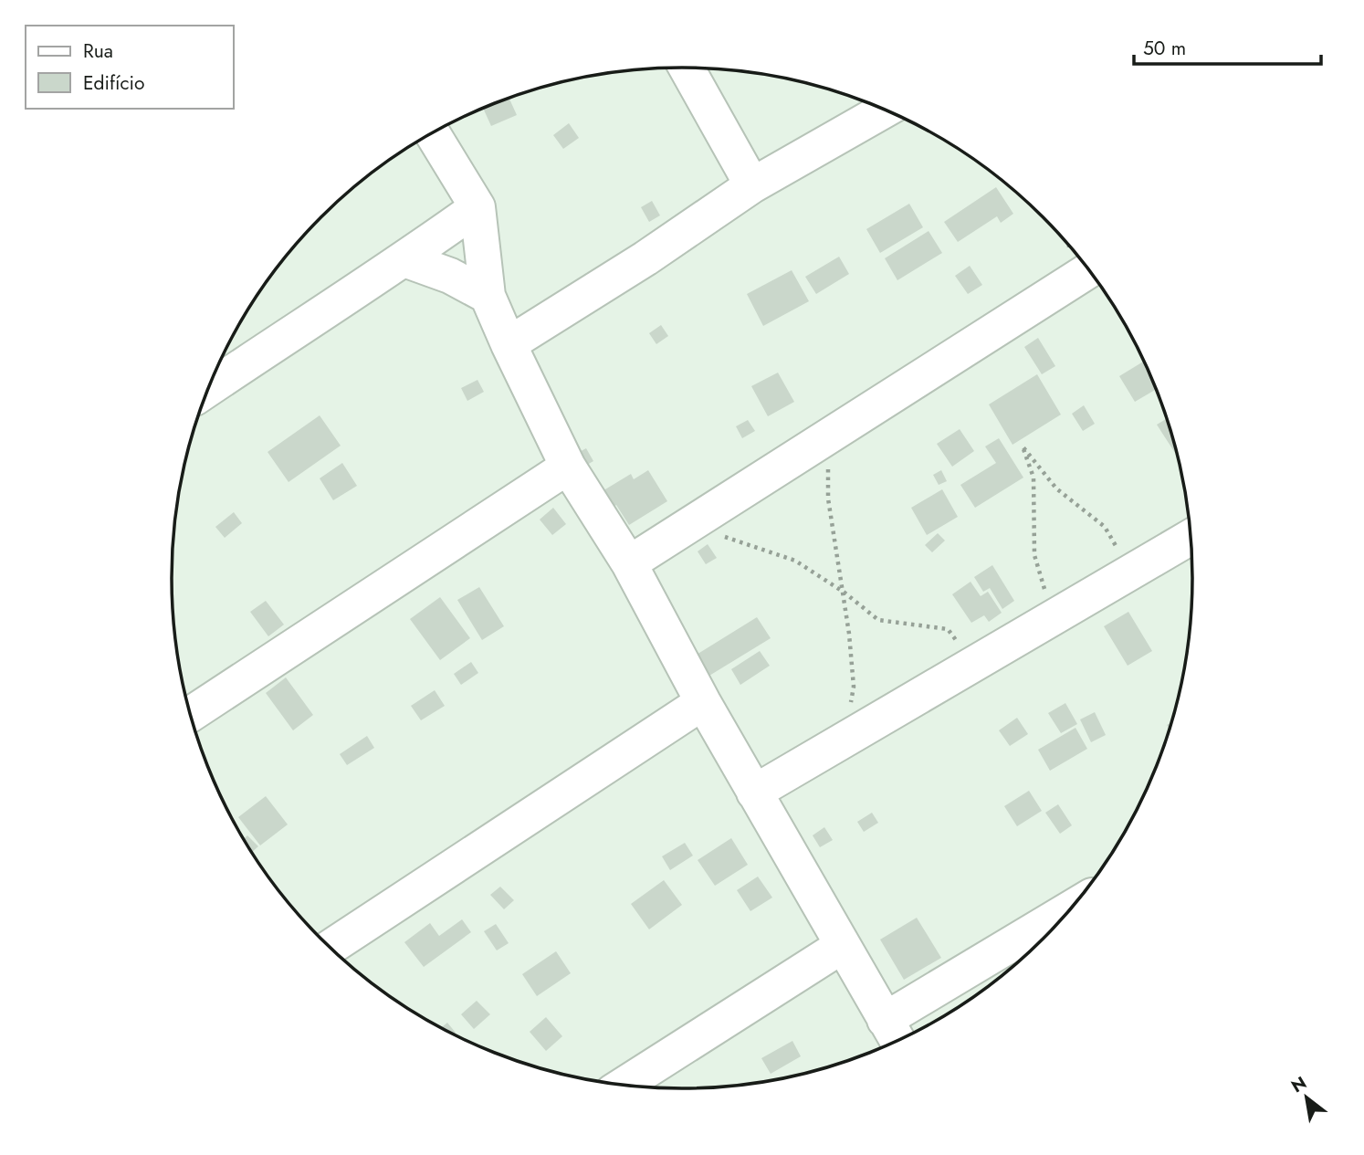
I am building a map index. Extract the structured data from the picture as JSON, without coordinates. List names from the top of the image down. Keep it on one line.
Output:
{"legend":["Rua","Edifício"],"scale_bar":"50 m","north":"top left"}
